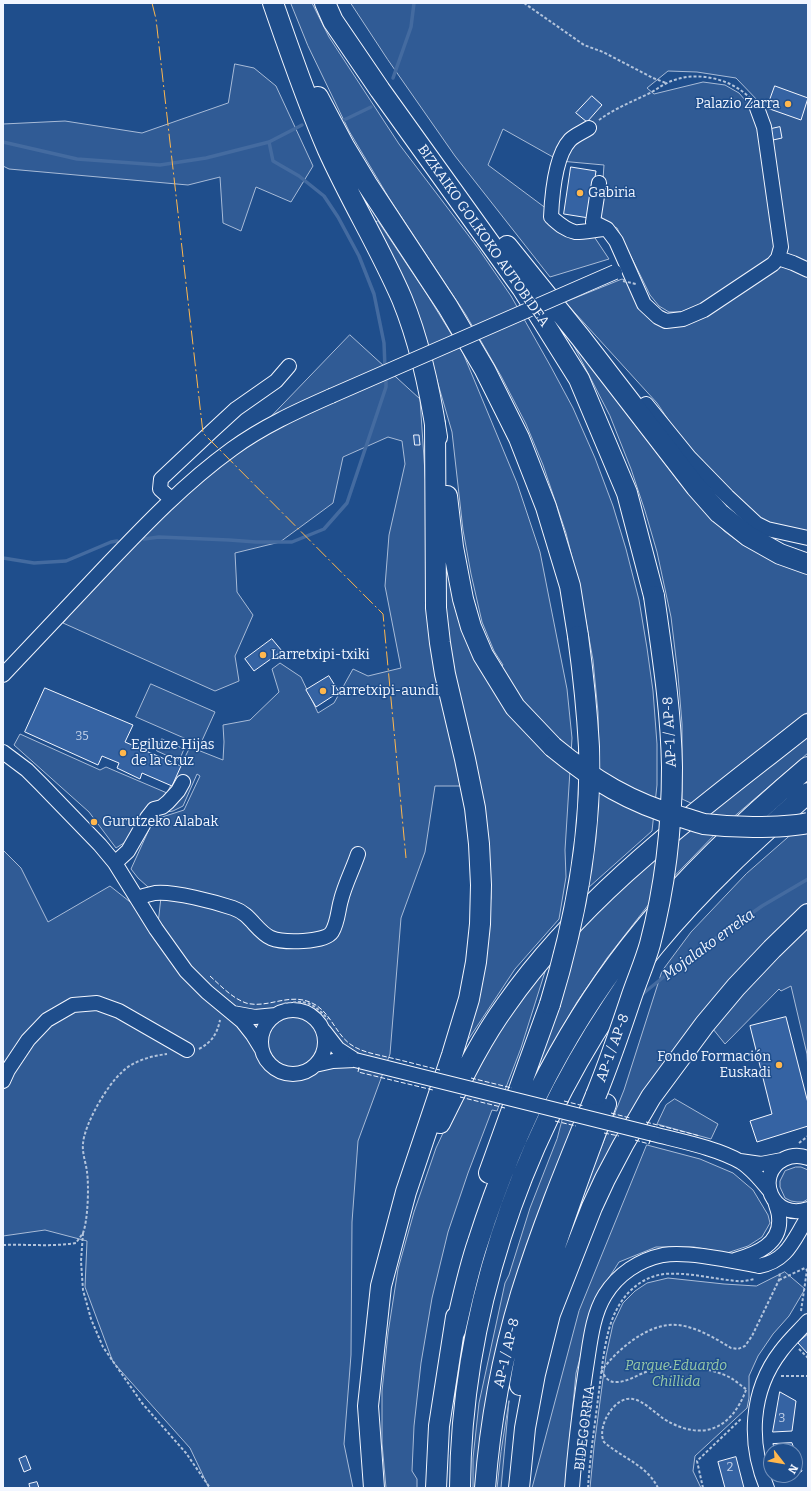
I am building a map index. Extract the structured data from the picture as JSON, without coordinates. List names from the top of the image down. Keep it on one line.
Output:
{"streets":{"highway":["BIZKAIKO GOLKOKO AUTOBIDEA","AP-1 / AP-8"],"path":["BIDEGORRIA"]},"crossings":[["BIZKAIKO GOLKOKO AUTOBIDEA","AP-1 / AP-8"]],"water":["Mojalako erreka"],"parks":["Parque Eduardo Chillida"],"places":["Palazio Zarra","Gabiria","Larretxipi-txiki","Larretxipi-aundi","Egiluze Hijas de la Cruz","Gurutzeko Alabak","Fondo Formación Euskadi"],"house_numbers":["35","3","2"],"north":"bottom right"}
